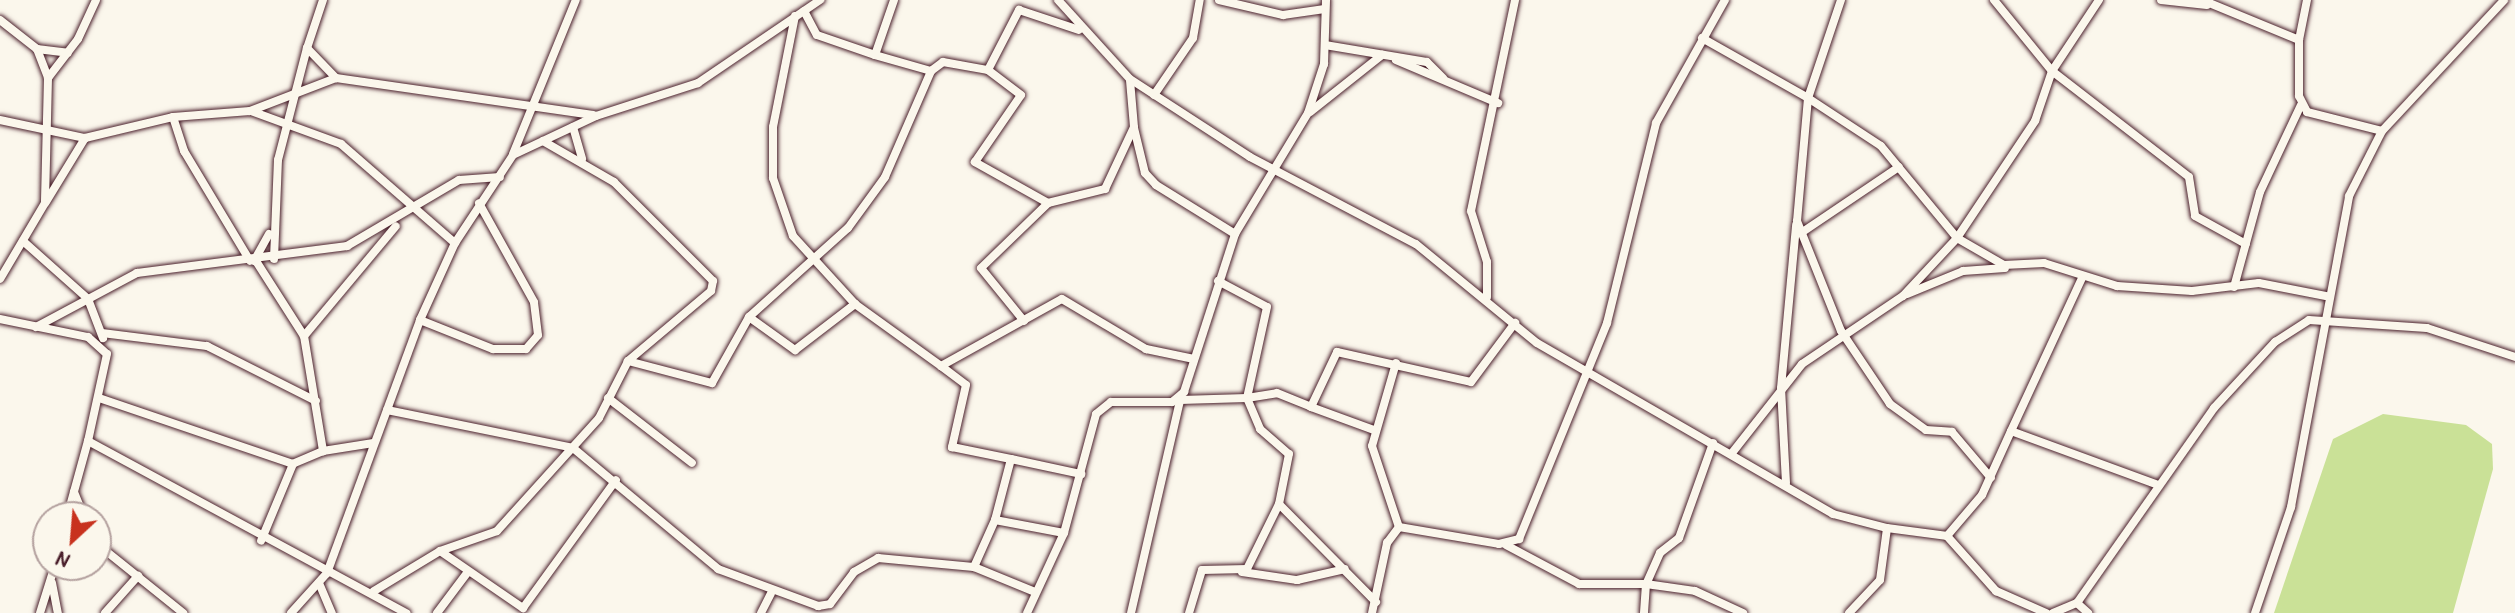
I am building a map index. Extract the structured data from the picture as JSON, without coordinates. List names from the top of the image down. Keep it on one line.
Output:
{"north":"bottom left"}
